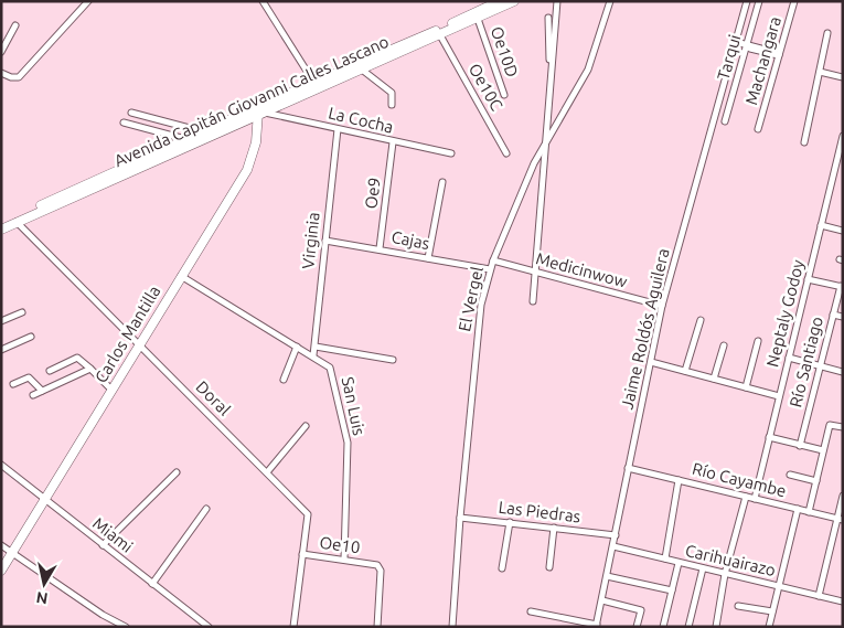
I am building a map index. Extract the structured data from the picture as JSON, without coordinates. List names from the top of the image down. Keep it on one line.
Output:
{"streets":{"main road":["Avenida Capitán Giovanni Calles Lascano","Carlos Mantilla"],"street":["Oe10D","Tarqui","Machangara","Oe10C","La Cocha","Oe9","Virginia","Cajas","Medicinwow","El Vergel","Neptaly Godoy","Jaime Roldós Aguilera","Río Santiago","Doral","San Luis","Río Cayambe","Las Piedras","Miami","Oe10","Carihuairazo"]},"crossings":[["Oe10D","Avenida Capitán Giovanni Calles Lascano"],["Oe10C","Avenida Capitán Giovanni Calles Lascano"],["Avenida Capitán Giovanni Calles Lascano","La Cocha"],["Avenida Capitán Giovanni Calles Lascano","Carlos Mantilla"],["Avenida Capitán Giovanni Calles Lascano","Doral"],["La Cocha","Oe9"],["La Cocha","Virginia"],["La Cocha","Carlos Mantilla"],["Oe9","Cajas"],["Virginia","Cajas"],["Virginia","San Luis"],["Cajas","El Vergel"],["Medicinwow","El Vergel"],["Medicinwow","Jaime Roldós Aguilera"],["El Vergel","Las Piedras"],["Neptaly Godoy","Río Cayambe"],["Jaime Roldós Aguilera","Río Cayambe"],["Jaime Roldós Aguilera","Las Piedras"],["Jaime Roldós Aguilera","Carihuairazo"],["Carlos Mantilla","Doral"],["Carlos Mantilla","San Luis"],["Carlos Mantilla","Miami"],["Doral","Oe10"],["San Luis","Oe10"]],"north":"bottom"}
